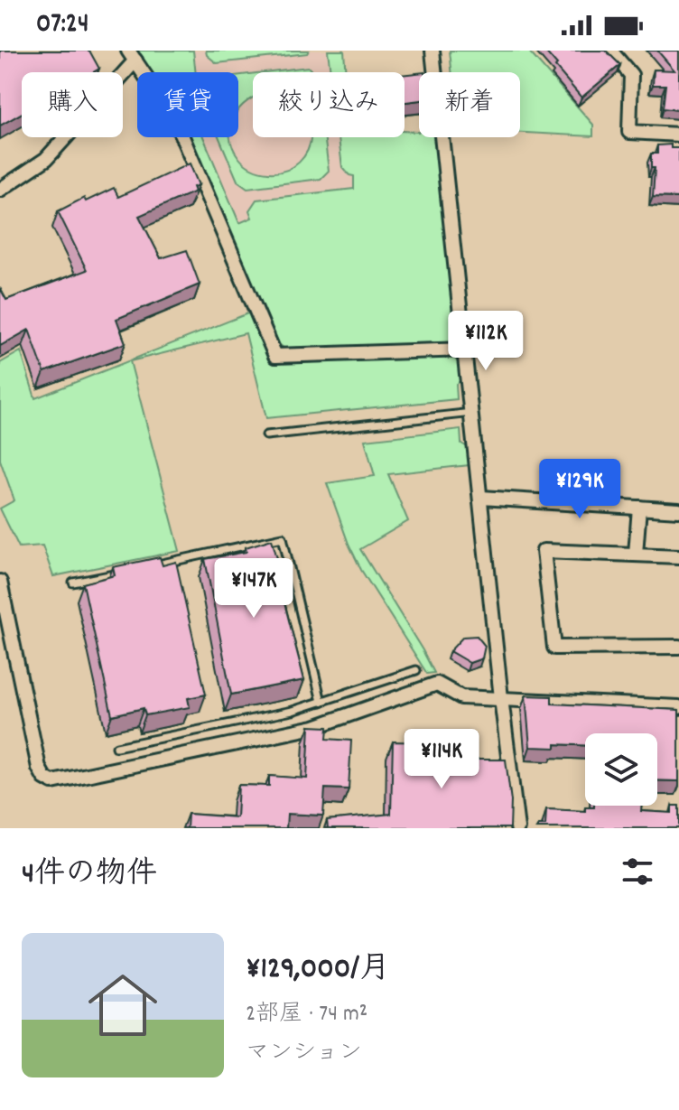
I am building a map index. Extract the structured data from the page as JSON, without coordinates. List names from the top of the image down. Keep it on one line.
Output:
{"page":{"status":"07:24","chip":["購入","賃貸","絞り込み","新着"],"price":["¥112K","¥129K","¥147K","¥114K"],"heading":"4件の物件","list":[{"name":"¥129,000/月","note":"2部屋 · 74 m² · マンション"}]}}
